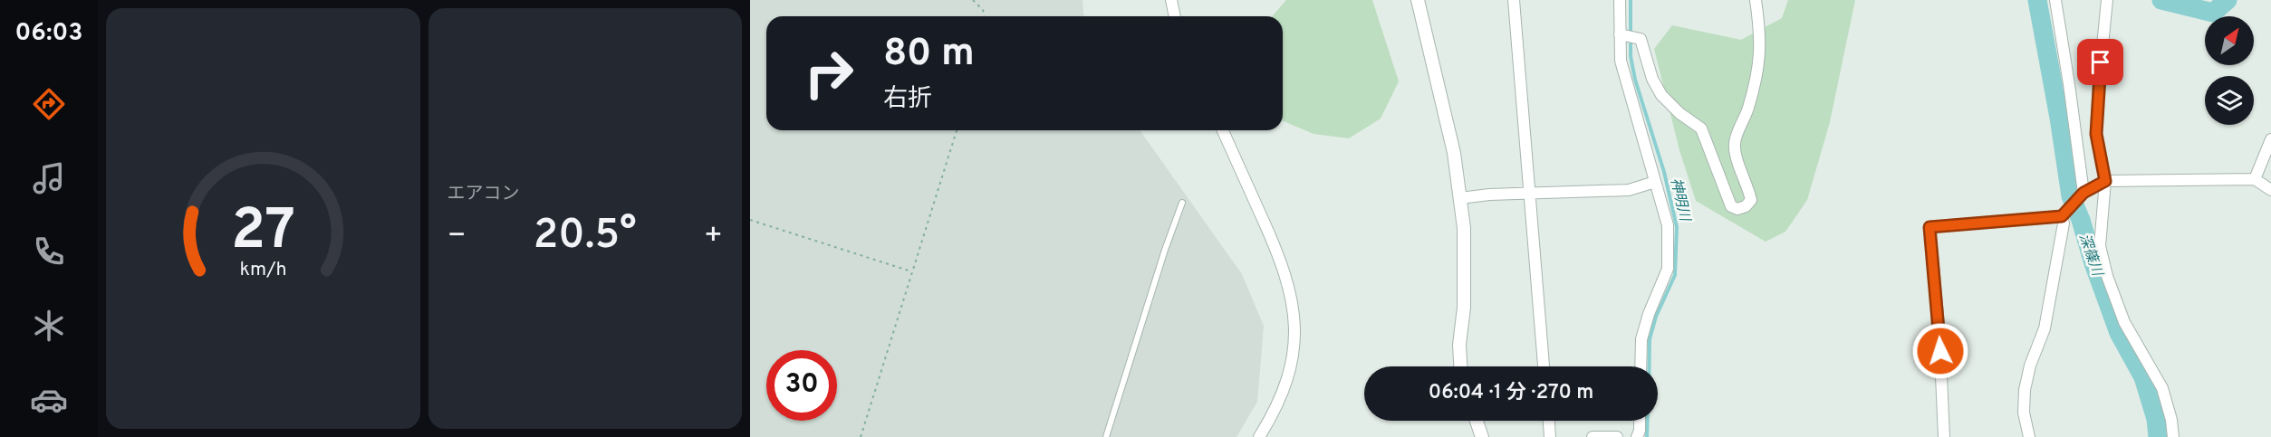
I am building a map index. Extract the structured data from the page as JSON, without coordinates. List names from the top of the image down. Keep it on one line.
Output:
{"water":["神明川","深篠川"],"north":"top right","page":{"tabs":"06:03","tile":"エアコン","turn":["80 m","右折"],"heat":["−","20.5°","+"],"limit":"30","trip":"06:04 · 1 分 · 270 m","gauge":["27","km/h"]}}
